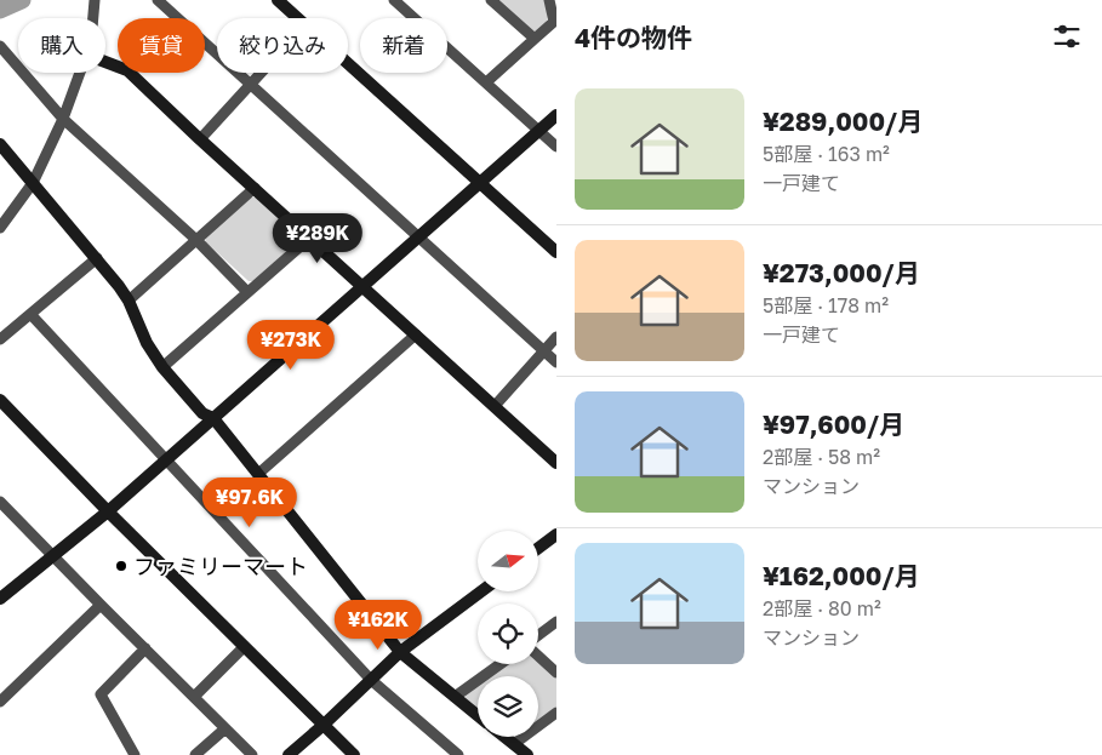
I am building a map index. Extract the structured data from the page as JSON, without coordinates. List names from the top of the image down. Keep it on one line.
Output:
{"places":["ファミリーマート"],"north":"right","page":{"heading":"4件の物件","chip":["購入","賃貸","絞り込み","新着"],"list":[{"name":"¥289,000/月","note":"5部屋 · 163 m² · 一戸建て"},{"name":"¥273,000/月","note":"5部屋 · 178 m² · 一戸建て"},{"name":"¥97,600/月","note":"2部屋 · 58 m² · マンション"},{"name":"¥162,000/月","note":"2部屋 · 80 m² · マンション"}],"price":["¥289K","¥273K","¥97.6K","¥162K"]}}
